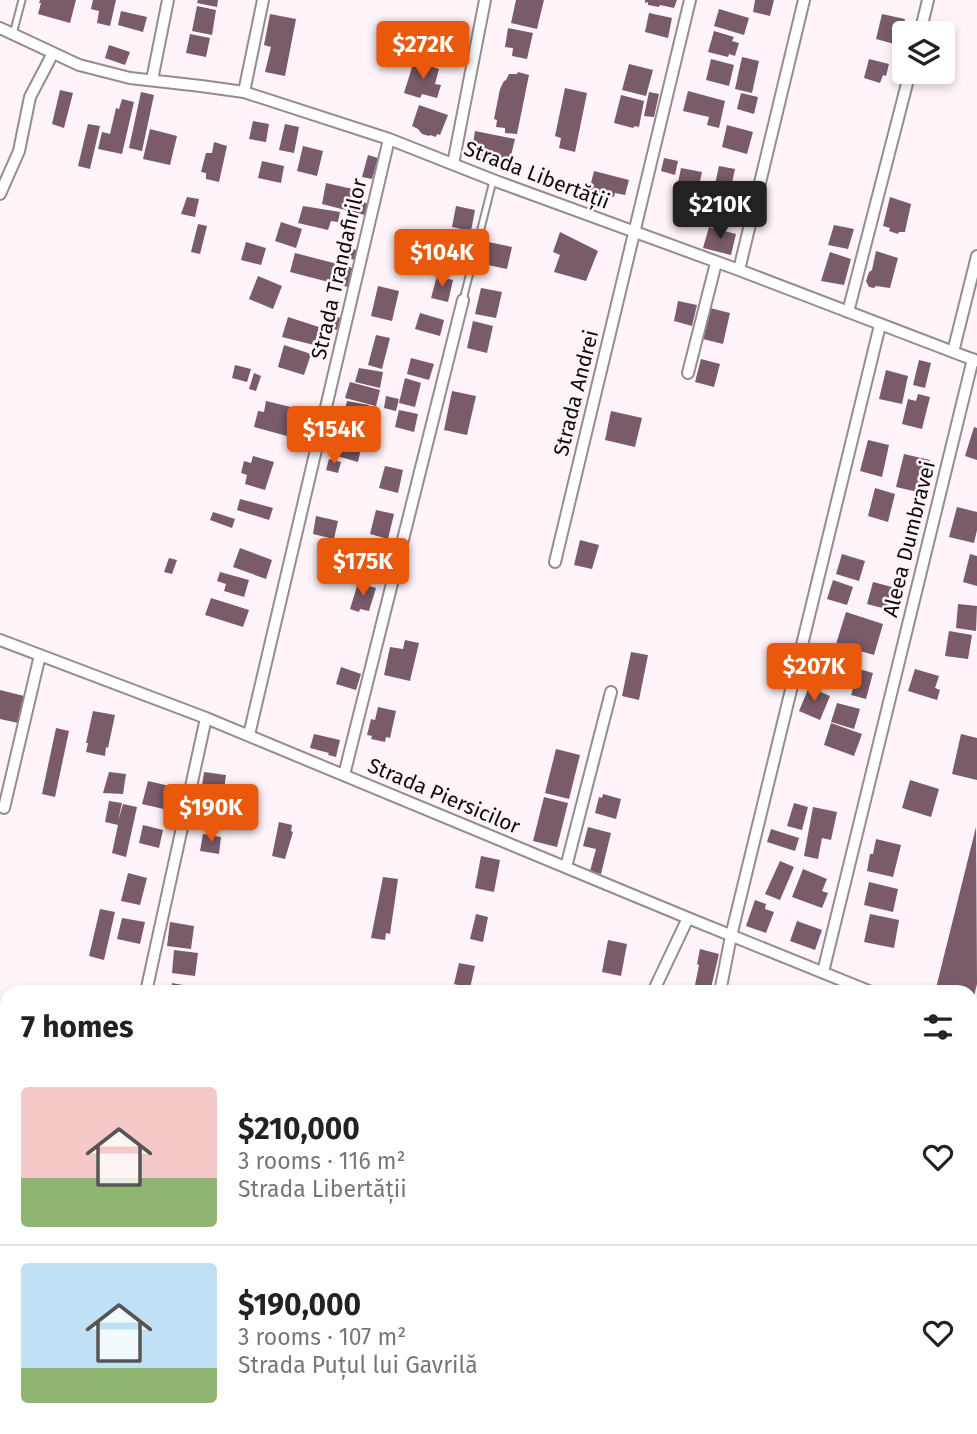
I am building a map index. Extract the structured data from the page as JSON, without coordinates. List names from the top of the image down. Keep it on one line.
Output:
{"streets":{"street":["Strada Libertății","Strada Trandafirilor","Strada Andrei","Aleea Dumbravei","Strada Piersicilor"]},"crossings":[["Strada Libertății","Strada Trandafirilor"],["Strada Libertății","Strada Andrei"],["Strada Libertății","Aleea Dumbravei"],["Strada Trandafirilor","Strada Piersicilor"],["Aleea Dumbravei","Strada Piersicilor"]],"page":{"price":["$272K","$210K","$104K","$154K","$175K","$207K","$190K"],"heading":"7 homes","list":[{"name":"$210,000","note":"3 rooms · 116 m² · Strada Libertății"},{"name":"$190,000","note":"3 rooms · 107 m² · Strada Puțul lui Gavrilă"}]}}
